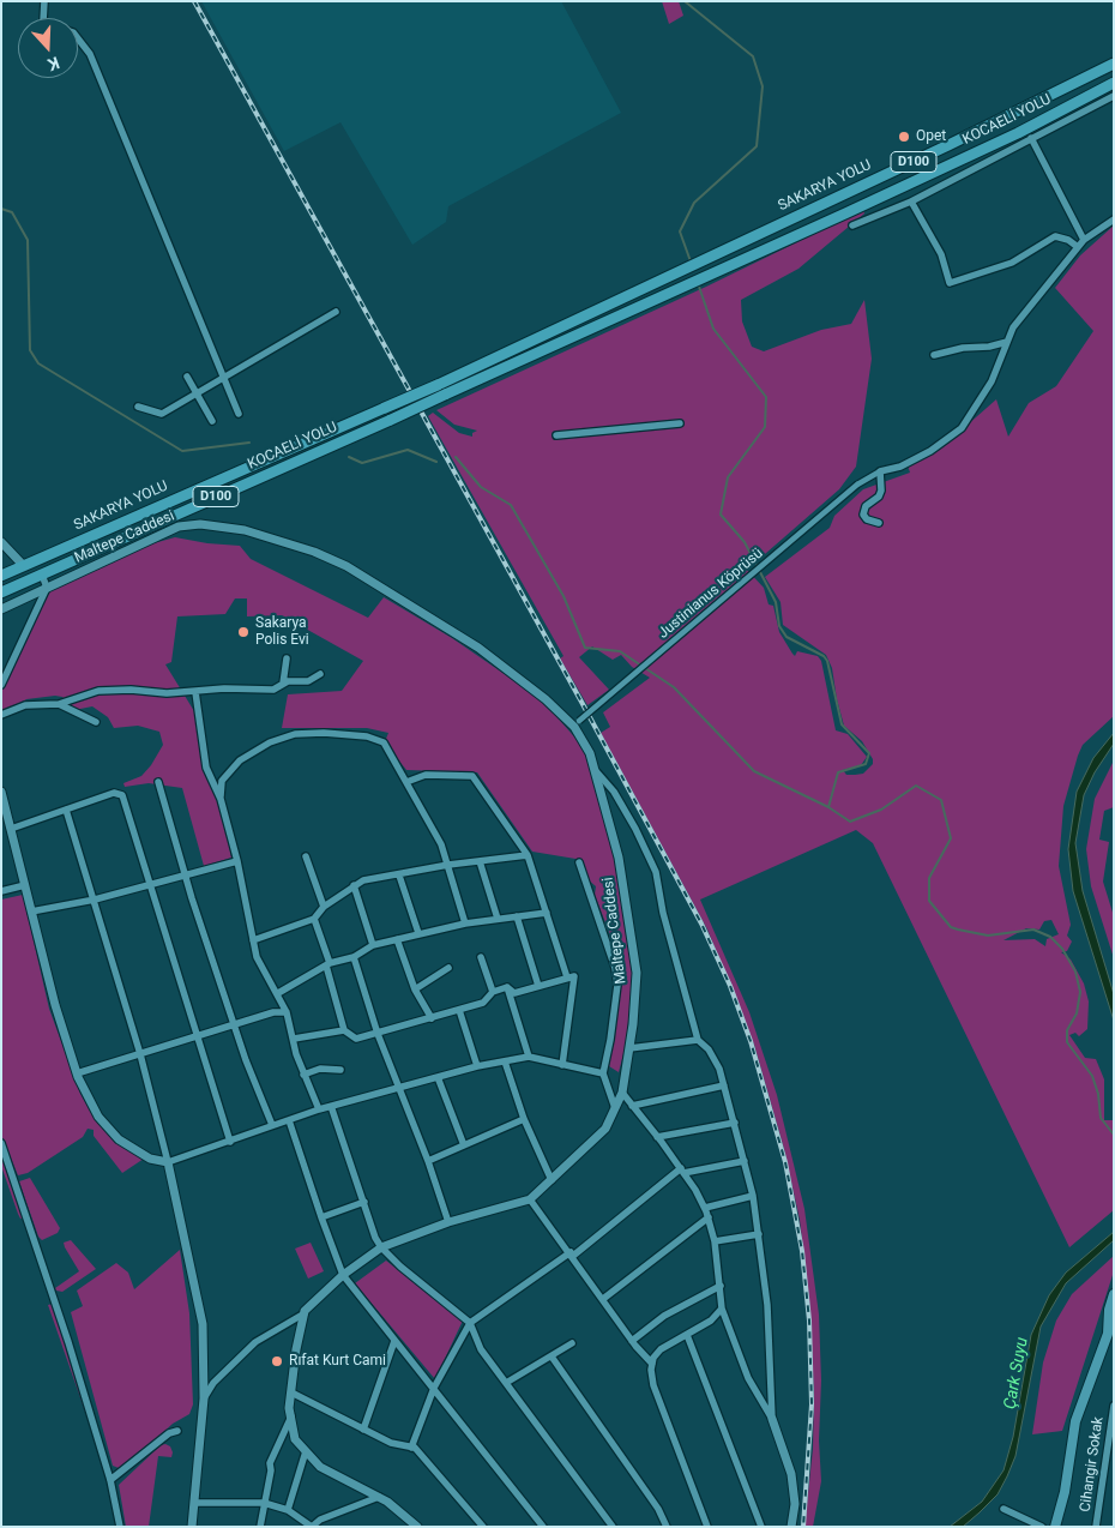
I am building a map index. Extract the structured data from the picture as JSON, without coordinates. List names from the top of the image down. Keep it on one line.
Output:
{"streets":{"highway":["KOCAELİ YOLU","D100","SAKARYA YOLU"],"street":["Maltepe Caddesi","Justinianus Köprüsü","Cihangir Sokak"]},"crossings":[["Maltepe Caddesi","Justinianus Köprüsü"]],"water":["Çark Suyu"],"places":["Opet","Sakarya Polis Evi","Rıfat Kurt Cami"],"north":"bottom"}
